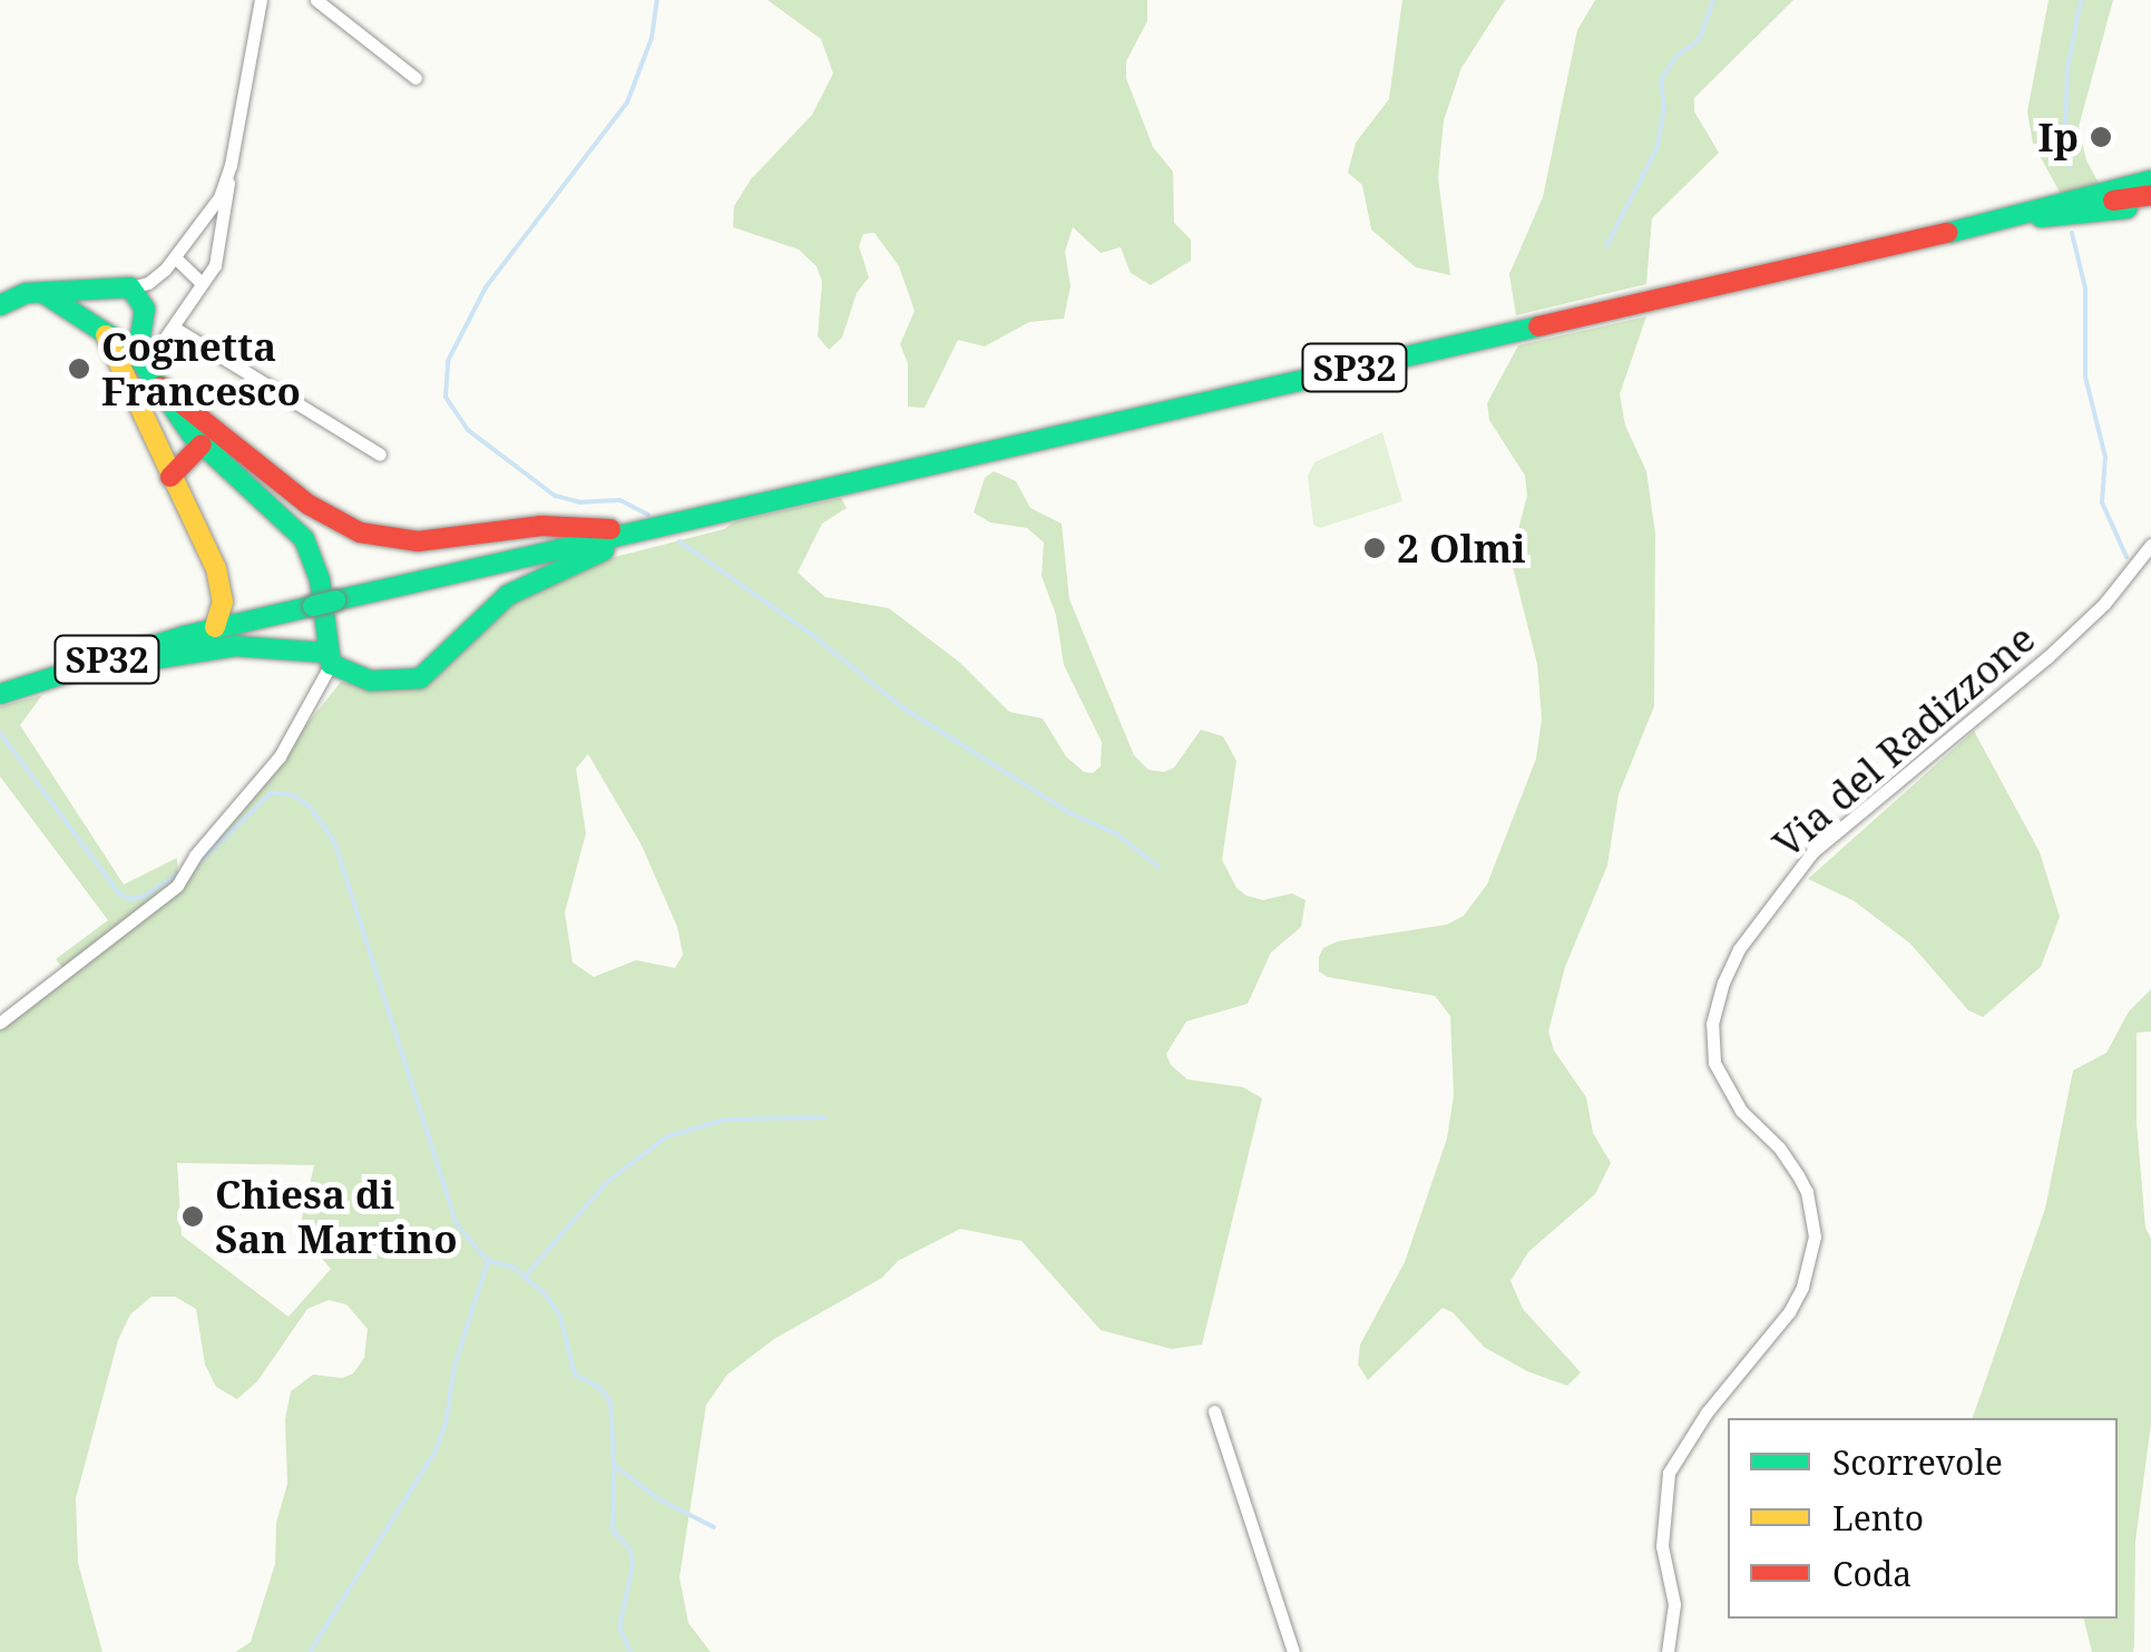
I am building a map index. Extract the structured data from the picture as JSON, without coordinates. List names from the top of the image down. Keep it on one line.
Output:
{"streets":{"main road":["SP32"],"street":["Via del Radizzone"]},"places":["Ip","Cognetta Francesco","2 Olmi","Chiesa di San Martino"],"legend":["Scorrevole","Lento","Coda"]}
